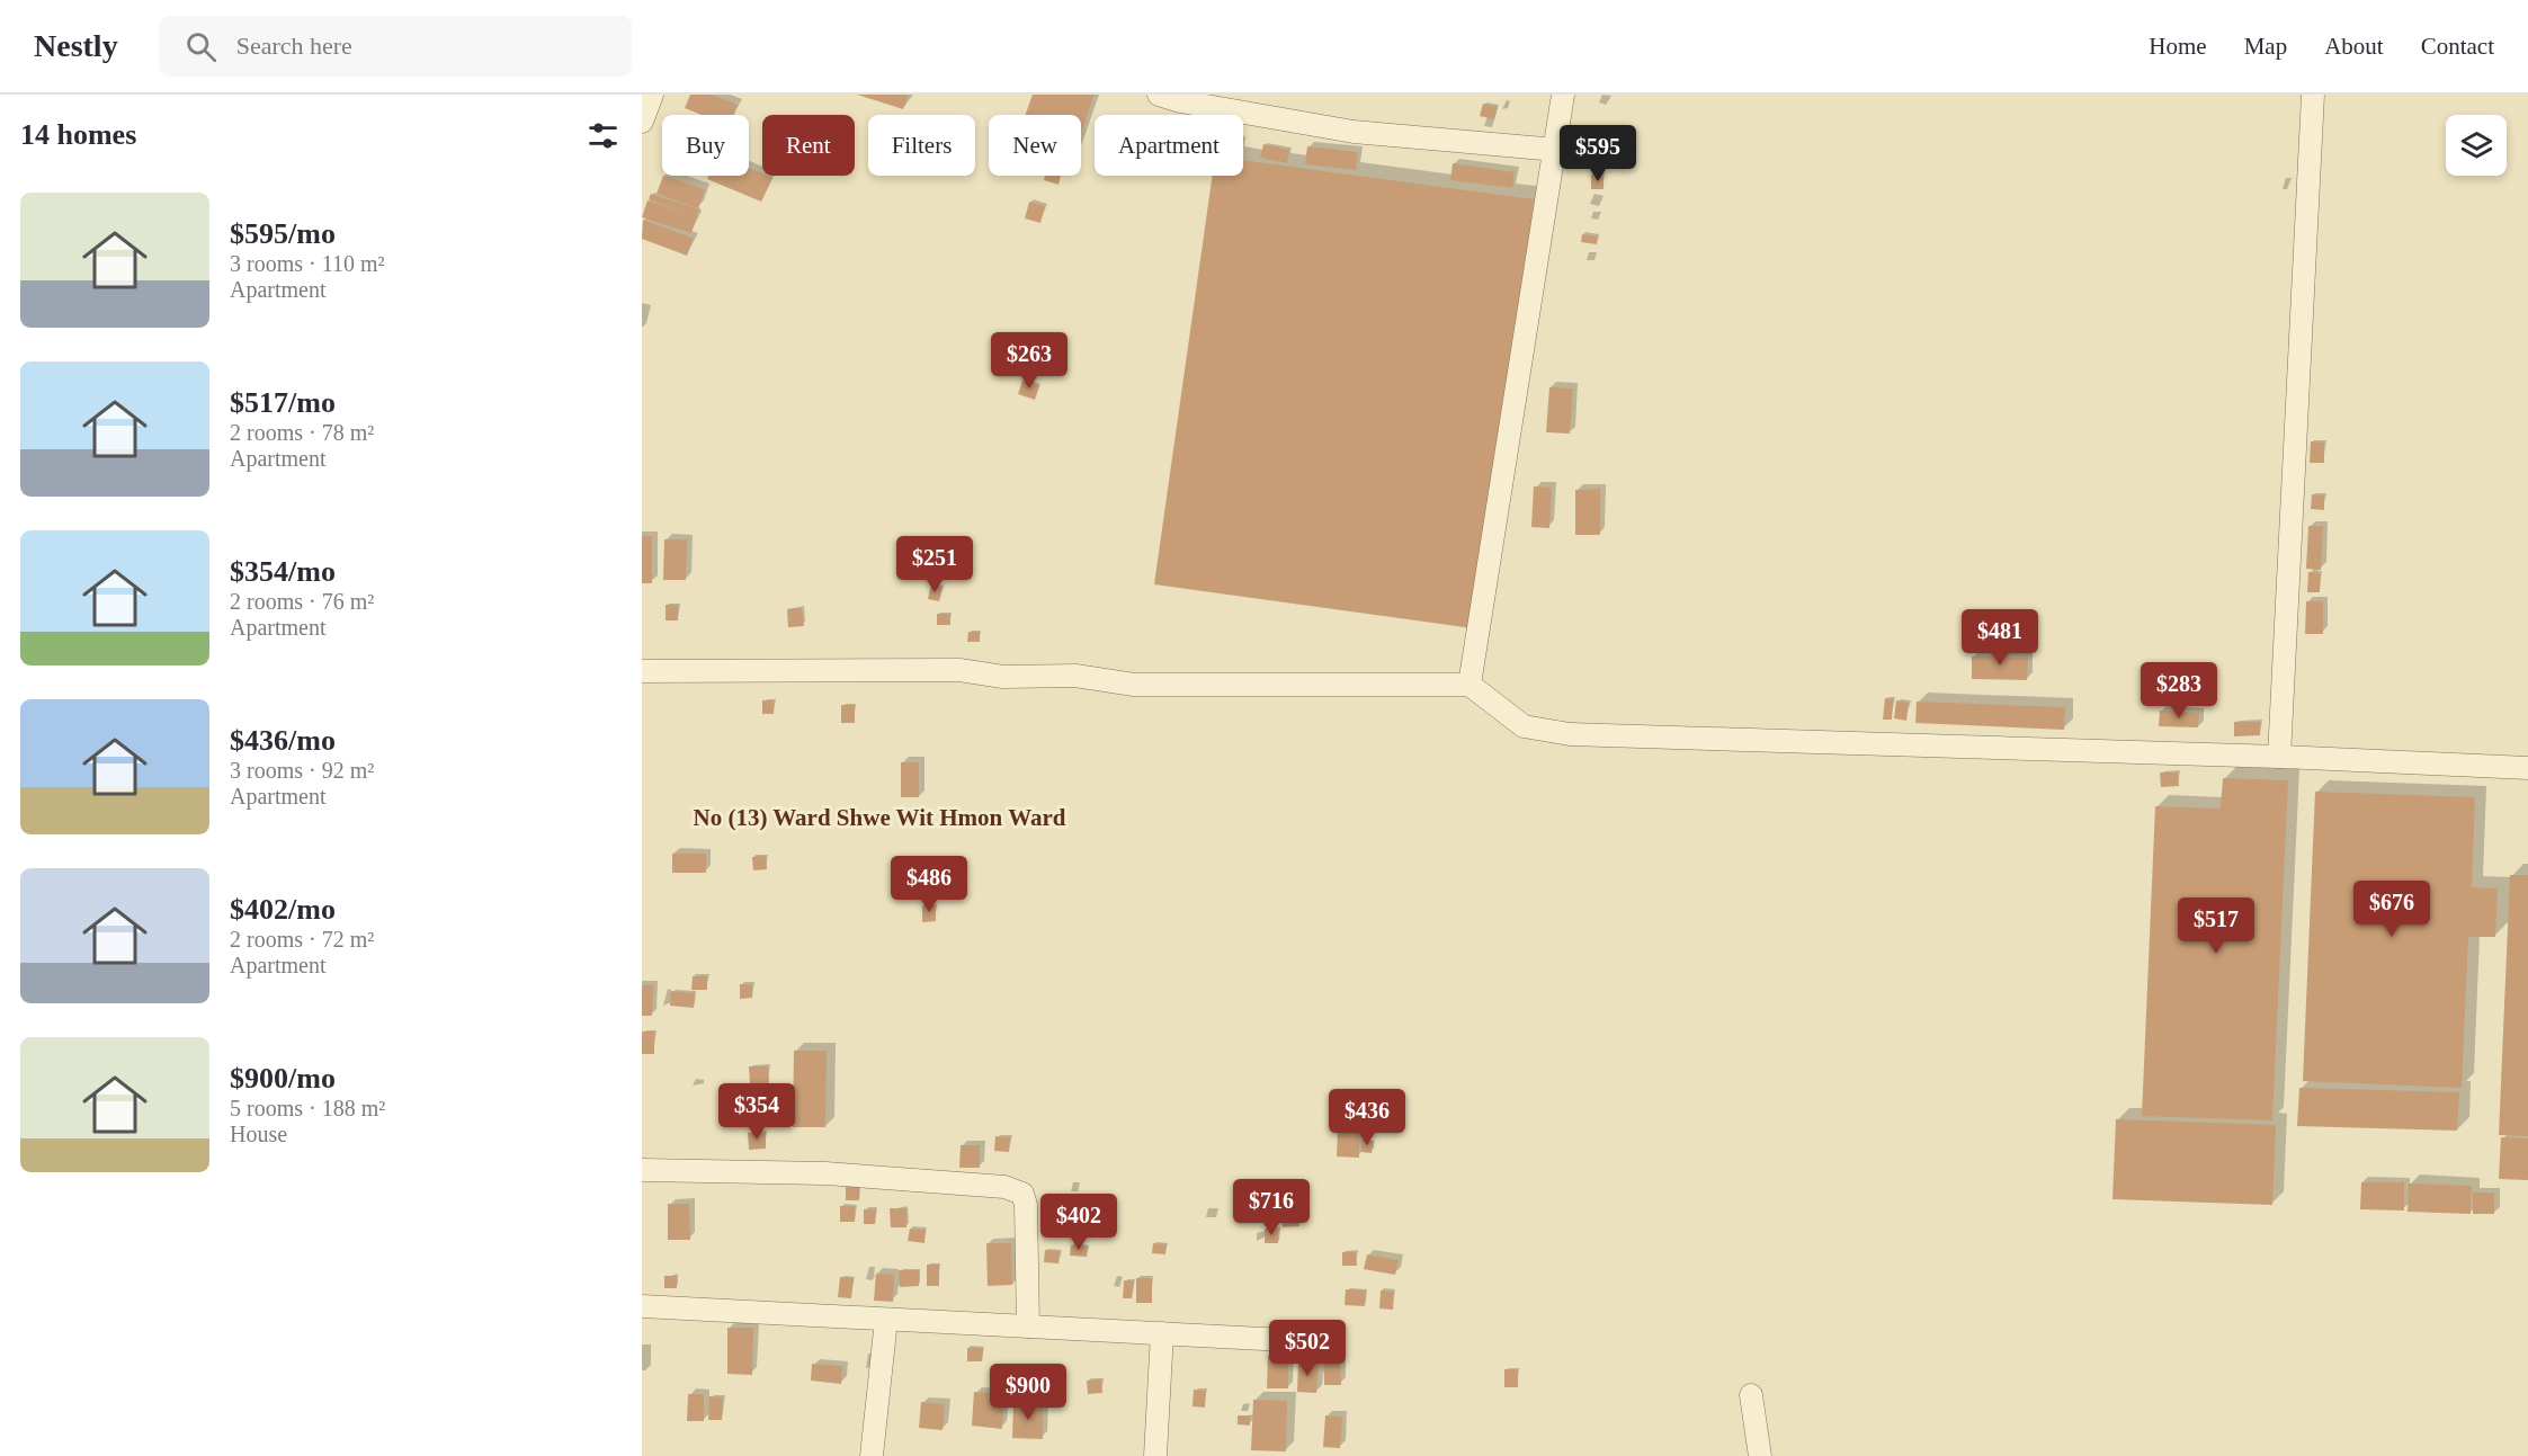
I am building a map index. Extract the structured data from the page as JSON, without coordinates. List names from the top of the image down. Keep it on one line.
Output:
{"districts":["No (13) Ward Shwe Wit Hmon Ward"],"page":{"header":"Nestly","search":"Search here","nav":["Home","Map","About","Contact"],"heading":"14 homes","chip":["Buy","Rent","Filters","New","Apartment"],"price":["$595","$263","$251","$481","$283","$486","$676","$517","$354","$436","$716","$402","$502","$900"],"list":[{"name":"$595/mo","note":"3 rooms · 110 m² · Apartment"},{"name":"$517/mo","note":"2 rooms · 78 m² · Apartment"},{"name":"$354/mo","note":"2 rooms · 76 m² · Apartment"},{"name":"$436/mo","note":"3 rooms · 92 m² · Apartment"},{"name":"$402/mo","note":"2 rooms · 72 m² · Apartment"},{"name":"$900/mo","note":"5 rooms · 188 m² · House"}]}}
